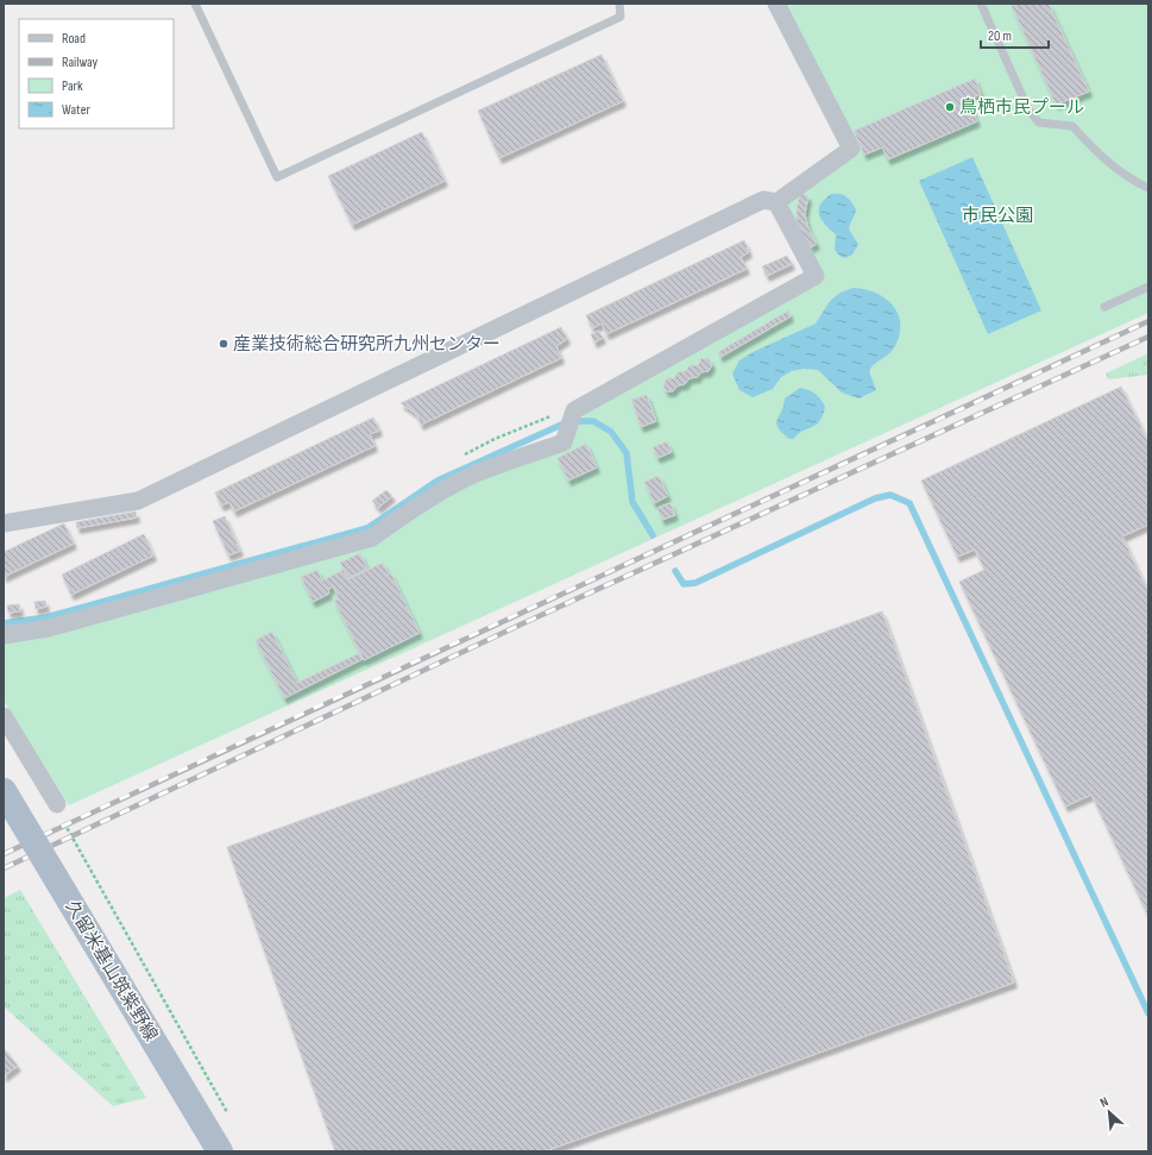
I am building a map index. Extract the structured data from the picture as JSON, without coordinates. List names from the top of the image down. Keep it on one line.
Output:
{"streets":{"main road":["久留米基山筑紫野線"]},"parks":["市民公園"],"places":["鳥栖市民プール","産業技術総合研究所九州センター"],"legend":["Road","Railway","Park","Water"],"scale_bar":"20 m","north":"top left"}
